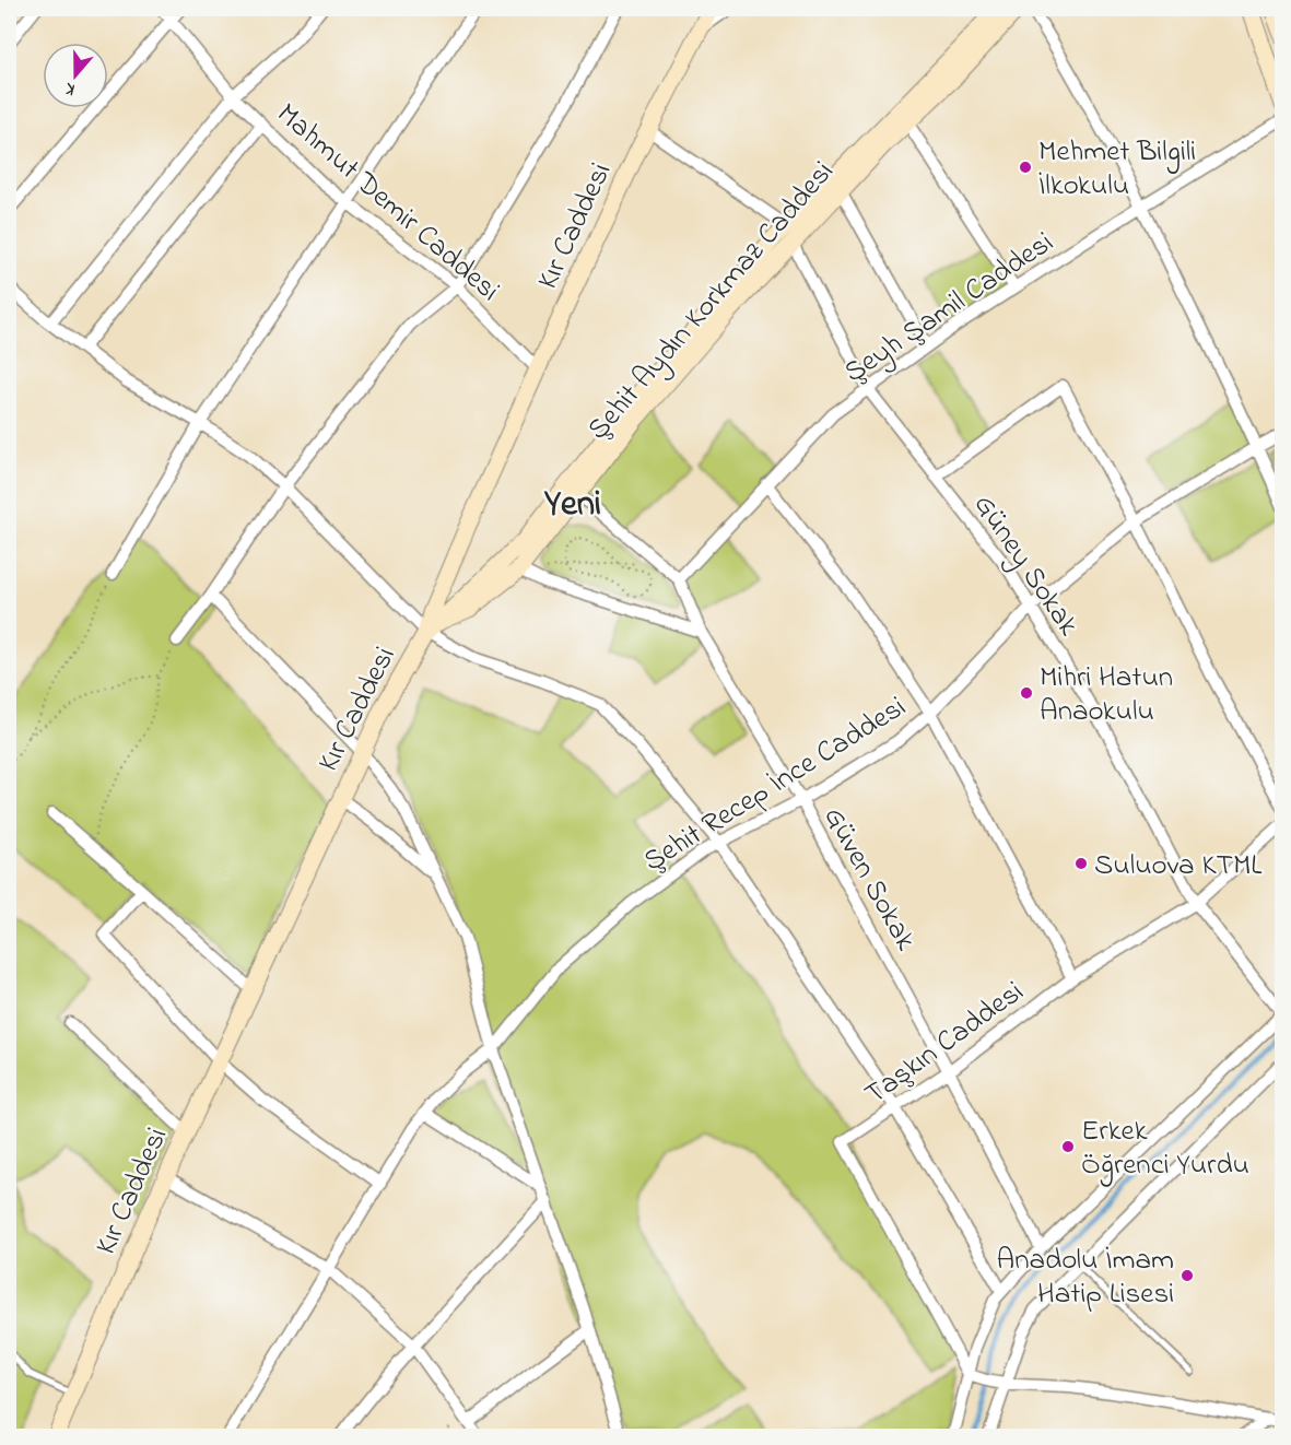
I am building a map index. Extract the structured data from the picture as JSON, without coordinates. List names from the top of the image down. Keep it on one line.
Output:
{"streets":{"main road":["Kır Caddesi","Şehit Aydın Korkmaz Caddesi"],"street":["Mahmut Demir Caddesi","Şeyh Şamil Caddesi","Güney Sokak","Şehit Recep İnce Caddesi","Güven Sokak","Taşkın Caddesi"]},"crossings":[["Mahmut Demir Caddesi","Kır Caddesi"],["Kır Caddesi","Şehit Aydın Korkmaz Caddesi"],["Şehit Aydın Korkmaz Caddesi","Güney Sokak"],["Şehit Aydın Korkmaz Caddesi","Güven Sokak"],["Şeyh Şamil Caddesi","Güney Sokak"],["Şeyh Şamil Caddesi","Güven Sokak"],["Güney Sokak","Şehit Recep İnce Caddesi"],["Güney Sokak","Taşkın Caddesi"],["Şehit Recep İnce Caddesi","Güven Sokak"],["Güven Sokak","Taşkın Caddesi"]],"districts":["Yeni"],"places":["Mehmet Bilgili İlkokulu","Mihri Hatun Anaokulu","Suluova KTML","Erkek Öğrenci Yurdu","Anadolu İmam Hatip Lisesi"],"north":"bottom"}
